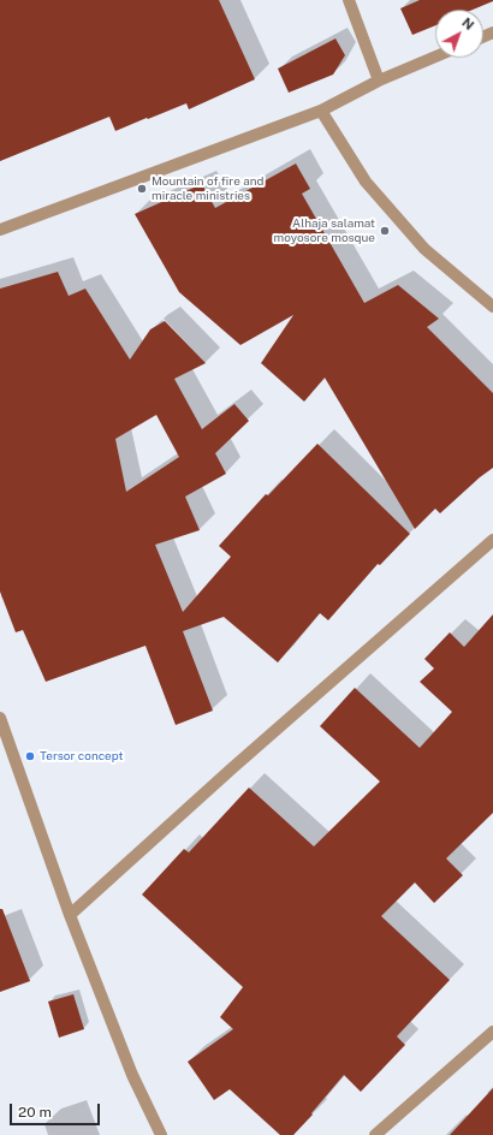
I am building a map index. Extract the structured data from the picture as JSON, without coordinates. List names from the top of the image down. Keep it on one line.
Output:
{"places":["Mountain of fire and miracle ministries","Alhaja salamat moyosore mosque","Tersor concept"],"scale_bar":"20 m","north":"top right"}
